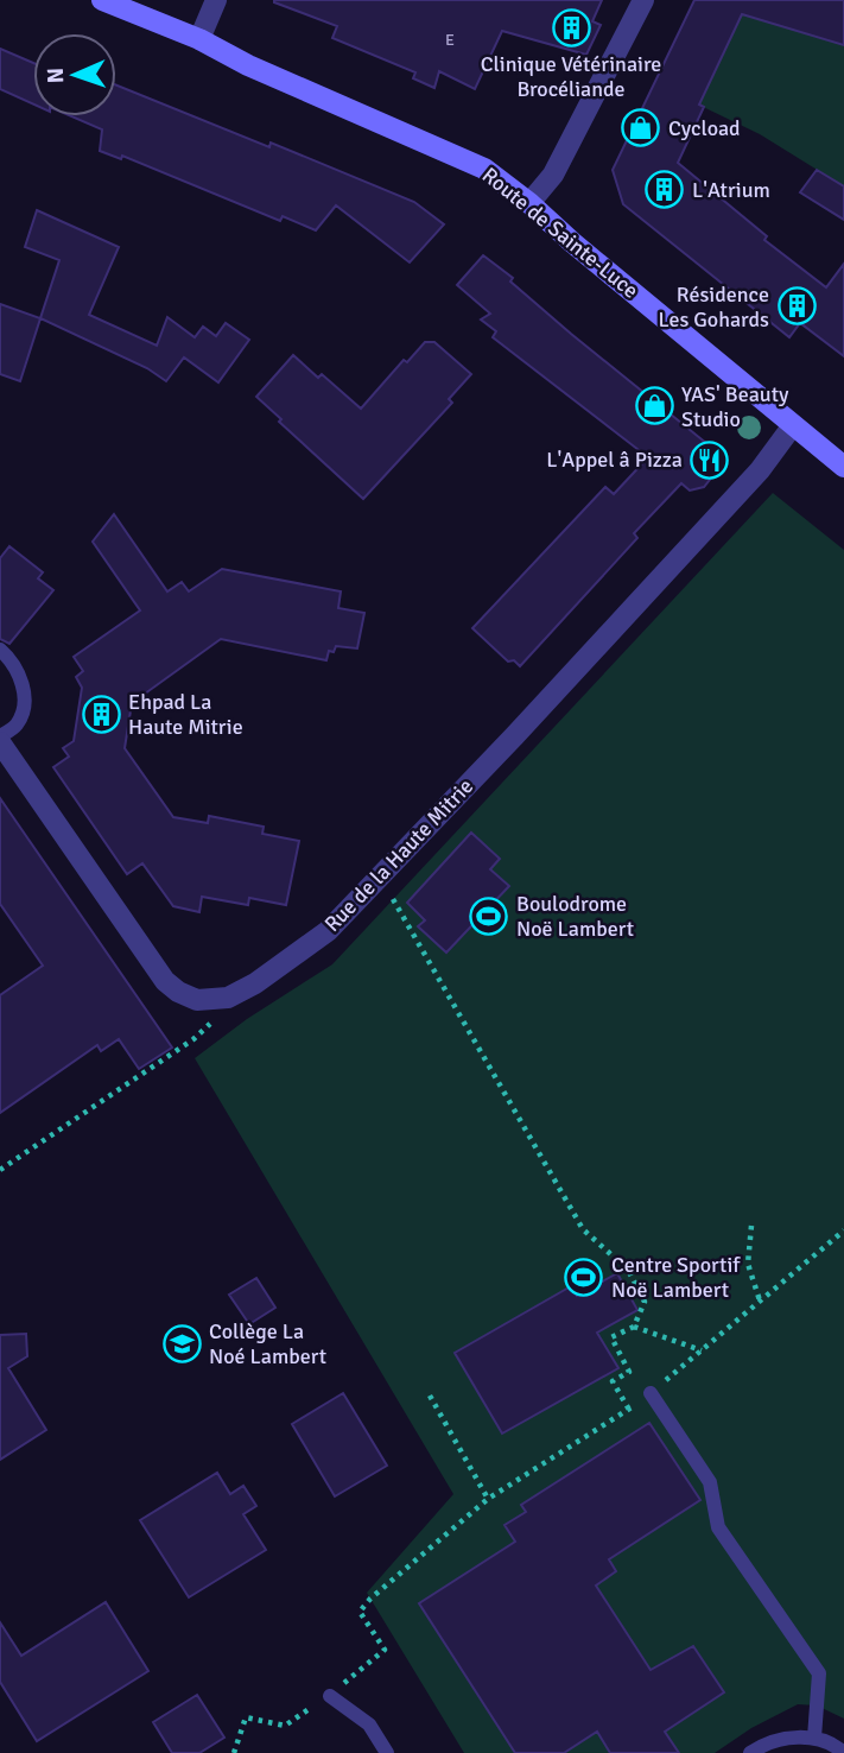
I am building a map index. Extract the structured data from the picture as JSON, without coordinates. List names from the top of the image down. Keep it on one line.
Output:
{"streets":{"street":["Route de Sainte-Luce","Rue de la Haute Mitrie"]},"crossings":[["Route de Sainte-Luce","Rue de la Haute Mitrie"]],"places":{"building":["Clinique Vétérinaire Brocéliande","L'Atrium","Résidence Les Gohards","Ehpad La Haute Mitrie"],"shop":["Cycload","YAS' Beauty Studio"],"restaurant":["L'Appel â Pizza"],"sports":["Boulodrome Noë Lambert","Centre Sportif Noë Lambert"],"school or university":["Collège La Noé Lambert"]},"house_numbers":["E"],"north":"left"}
